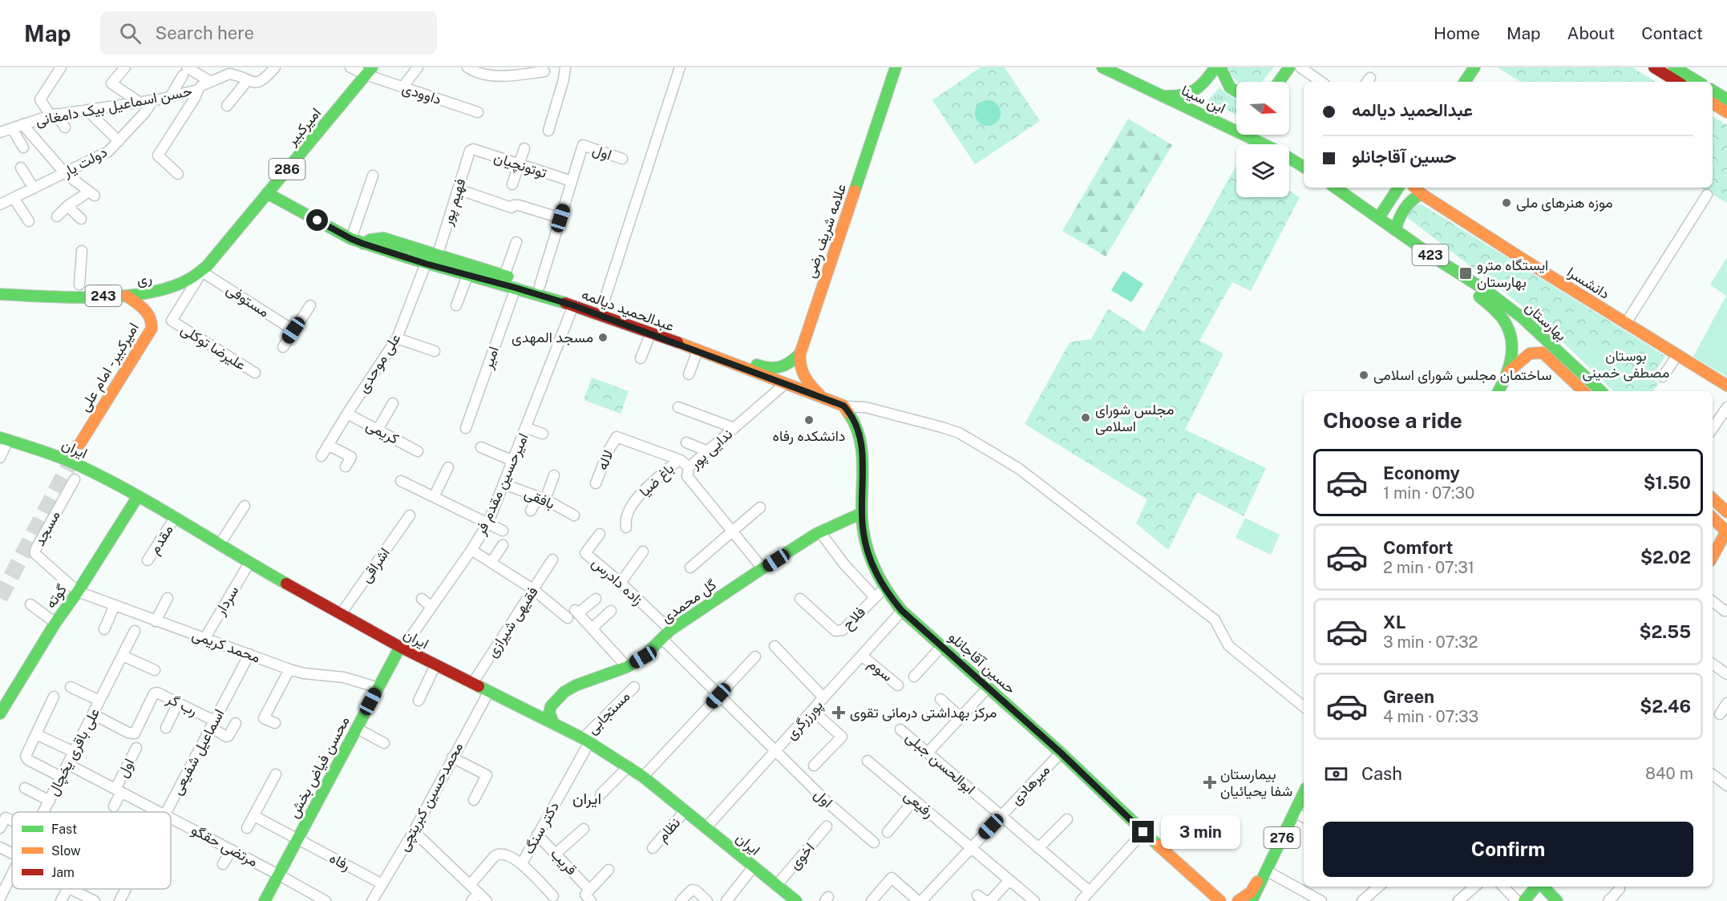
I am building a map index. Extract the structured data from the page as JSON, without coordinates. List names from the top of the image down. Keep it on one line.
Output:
{"streets":{"main road":["ابن سینا","امیرکبیر","286","علامه شریف رضی","423","ری","دانشسرا","243","عبدالحمید دیالمه","بهارستان","امیرکبیر - امام علی","ایران","گوته","گل محمدی","حسین آقاجانلو","محسن فیاض بخش","276"],"street":["داوودی","حسن اسماعیل بیک دامغانی","اول","دولت یار","توتونچیان","فهیم پور","مستوفی","علیرضا توکلی","امیر","علی موحدی","کریمی","ندایی پور","لاله","باغ ضیا","امیرحسین مقدم فر","بافقی","مسجد","مقدم","اشراقی","زاده دادرس","سردار","فلاح","فقیهی شیرازی","محمد کریمی","سوم","رب گر","مستجابی","پورزرگری","علی باقری یخچال","اسماعیل شفیعی","ابوالحسن جبلی","میرهادی","محمدحسین کبریتچی","رفیعی","دکتر سنگ","نظام","مرتضی حقگو","اخوی","رفاه","قریب"]},"crossings":[["داوودی","امیرکبیر"],["حسن اسماعیل بیک دامغانی","دولت یار"],["امیرکبیر","ری"],["امیرکبیر","مستوفی"],["امیرکبیر","عبدالحمید دیالمه"],["امیرکبیر","علیرضا توکلی"],["اول","توتونچیان"],["اول","گل محمدی"],["اول","پورزرگری"],["اول","مرتضی حقگو"],["توتونچیان","فهیم پور"],["فهیم پور","عبدالحمید دیالمه"],["علامه شریف رضی","عبدالحمید دیالمه"],["ری","مستوفی"],["ری","علیرضا توکلی"],["ری","امیرکبیر - امام علی"],["مستوفی","علیرضا توکلی"],["عبدالحمید دیالمه","امیر"],["عبدالحمید دیالمه","علی موحدی"],["عبدالحمید دیالمه","ندایی پور"],["عبدالحمید دیالمه","امیرحسین مقدم فر"],["علی موحدی","کریمی"],["ایران","امیرحسین مقدم فر"],["ایران","مقدم"],["ایران","اشراقی"],["ایران","گوته"],["ایران","سردار"],["ایران","گل محمدی"],["ایران","فقیهی شیرازی"],["ایران","مستجابی"],["ایران","پورزرگری"],["ایران","محسن فیاض بخش"],["ایران","محمدحسین کبریتچی"],["ایران","دکتر سنگ"],["ایران","نظام"],["ایران","اخوی"],["ندایی پور","گل محمدی"],["لاله","باغ ضیا"],["امیرحسین مقدم فر","بافقی"],["امیرحسین مقدم فر","محسن فیاض بخش"],["مسجد","گوته"],["مسجد","محمد کریمی"],["زاده دادرس","گل محمدی"],["گوته","محمد کریمی"],["سردار","محمد کریمی"],["گل محمدی","حسین آقاجانلو"],["فلاح","حسین آقاجانلو"],["محمد کریمی","اسماعیل شفیعی"],["محمد کریمی","محسن فیاض بخش"],["حسین آقاجانلو","پورزرگری"],["حسین آقاجانلو","میرهادی"],["سوم","پورزرگری"],["رب گر","علی باقری یخچال"],["رب گر","اسماعیل شفیعی"],["مستجابی","دکتر سنگ"],["علی باقری یخچال","مرتضی حقگو"],["ابوالحسن جبلی","میرهادی"],["محسن فیاض بخش","مرتضی حقگو"],["محسن فیاض بخش","رفاه"],["میرهادی","رفیعی"],["محمدحسین کبریتچی","رفاه"],["دکتر سنگ","قریب"]],"districts":["ایران"],"parks":["بوستان مصطفی خمینی"],"places":{"other":["موزه هنرهای ملی","مسجد المهدی","ساختمان مجلس شورای اسلامی","مجلس شورای اسلامی","دانشکده رفاه"],"transit":["ایستگاه مترو بهارستان"],"health":["مرکز بهداشتی درمانی تقوی","بیمارستان شفا یحیائیان"]},"legend":["Fast","Slow","Jam"],"north":"right","page":{"header":"Map","search":"Search here","nav":["Home","Map","About","Contact"],"banner":["عبدالحمید دیالمه","حسین آقاجانلو"],"heading":"Choose a ride","list":[{"name":"Economy","note":"1 min · 07:30","value":"$1.50"},{"name":"Comfort","note":"2 min · 07:31","value":"$2.02"},{"name":"XL","note":"3 min · 07:32","value":"$2.55"},{"name":"Green","note":"4 min · 07:33","value":"$2.46"}],"pay":["Cash","840 m"],"buttons":"Confirm","bubble":"3 min"}}
